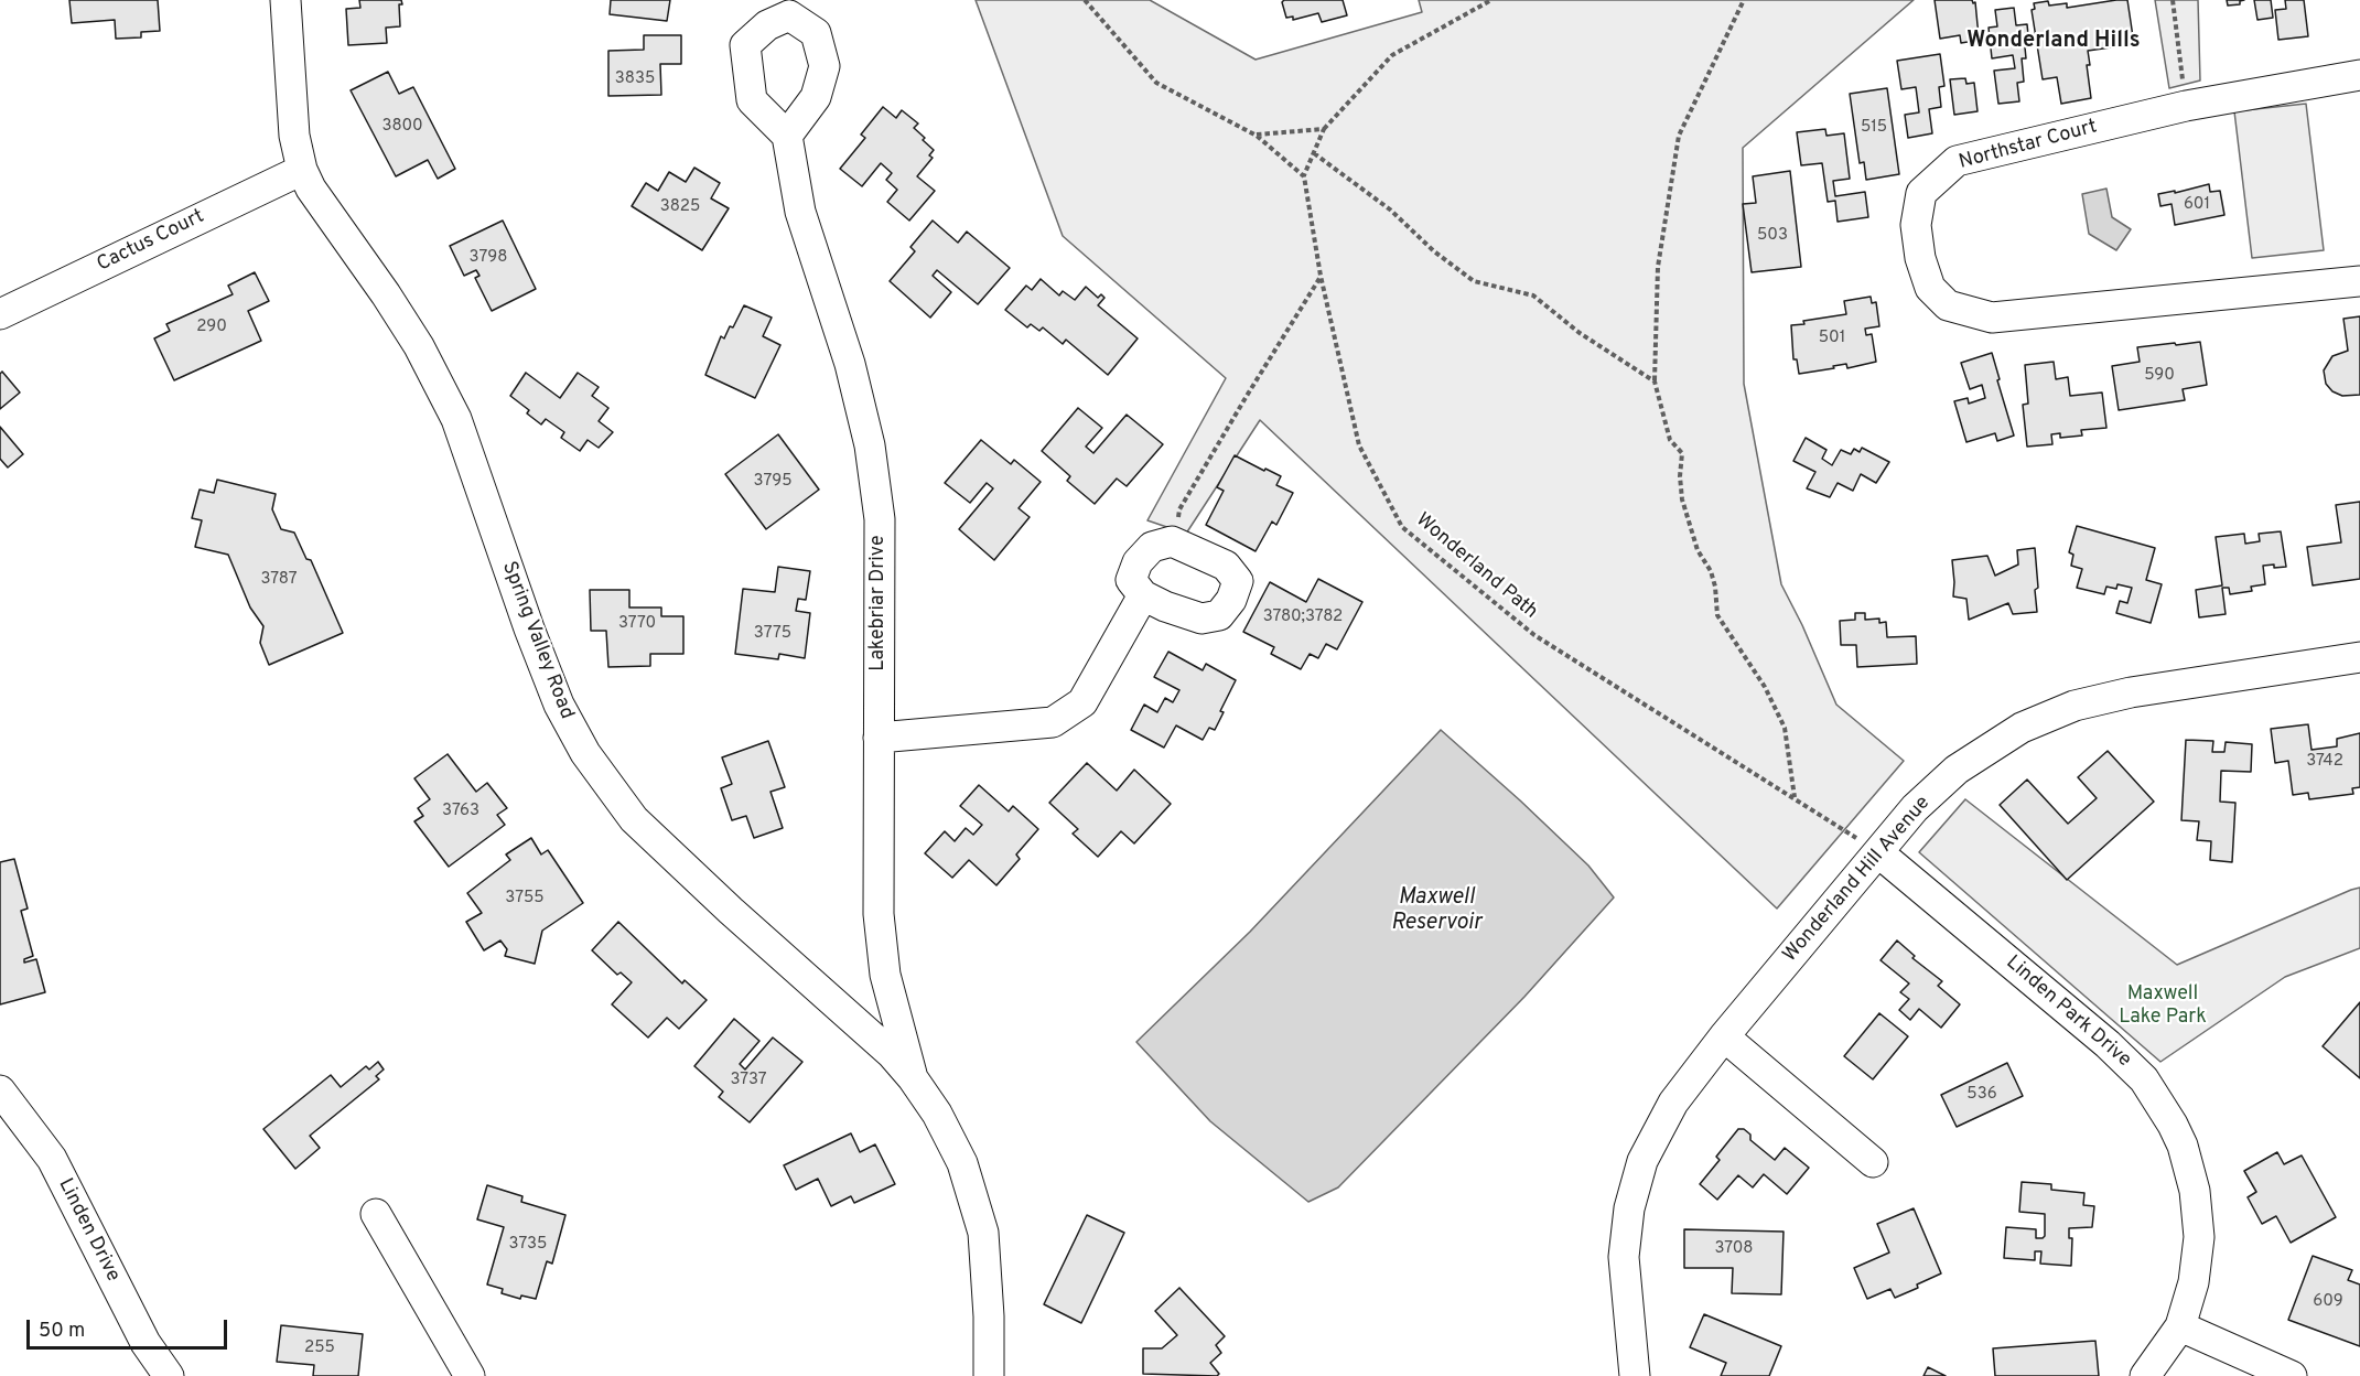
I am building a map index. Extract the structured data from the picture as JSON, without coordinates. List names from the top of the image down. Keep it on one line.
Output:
{"streets":{"street":["Northstar Court","Cactus Court","Lakebriar Drive","Spring Valley Road","Wonderland Hill Avenue","Linden Park Drive","Linden Drive"],"path":["Wonderland Path"]},"crossings":[["Cactus Court","Spring Valley Road"],["Wonderland Path","Wonderland Hill Avenue"],["Wonderland Path","Linden Park Drive"],["Lakebriar Drive","Spring Valley Road"],["Wonderland Hill Avenue","Linden Park Drive"]],"districts":["Wonderland Hills"],"water":["Maxwell Reservoir"],"parks":["Maxwell Lake Park"],"house_numbers":["3835","3800","515","601","3825","503","3798","290","501","590","3795","3787","3780;3782","3770","3775","3742","3763","3755","3737","536","3735","3708","609","255"],"scale_bar":"50 m"}
